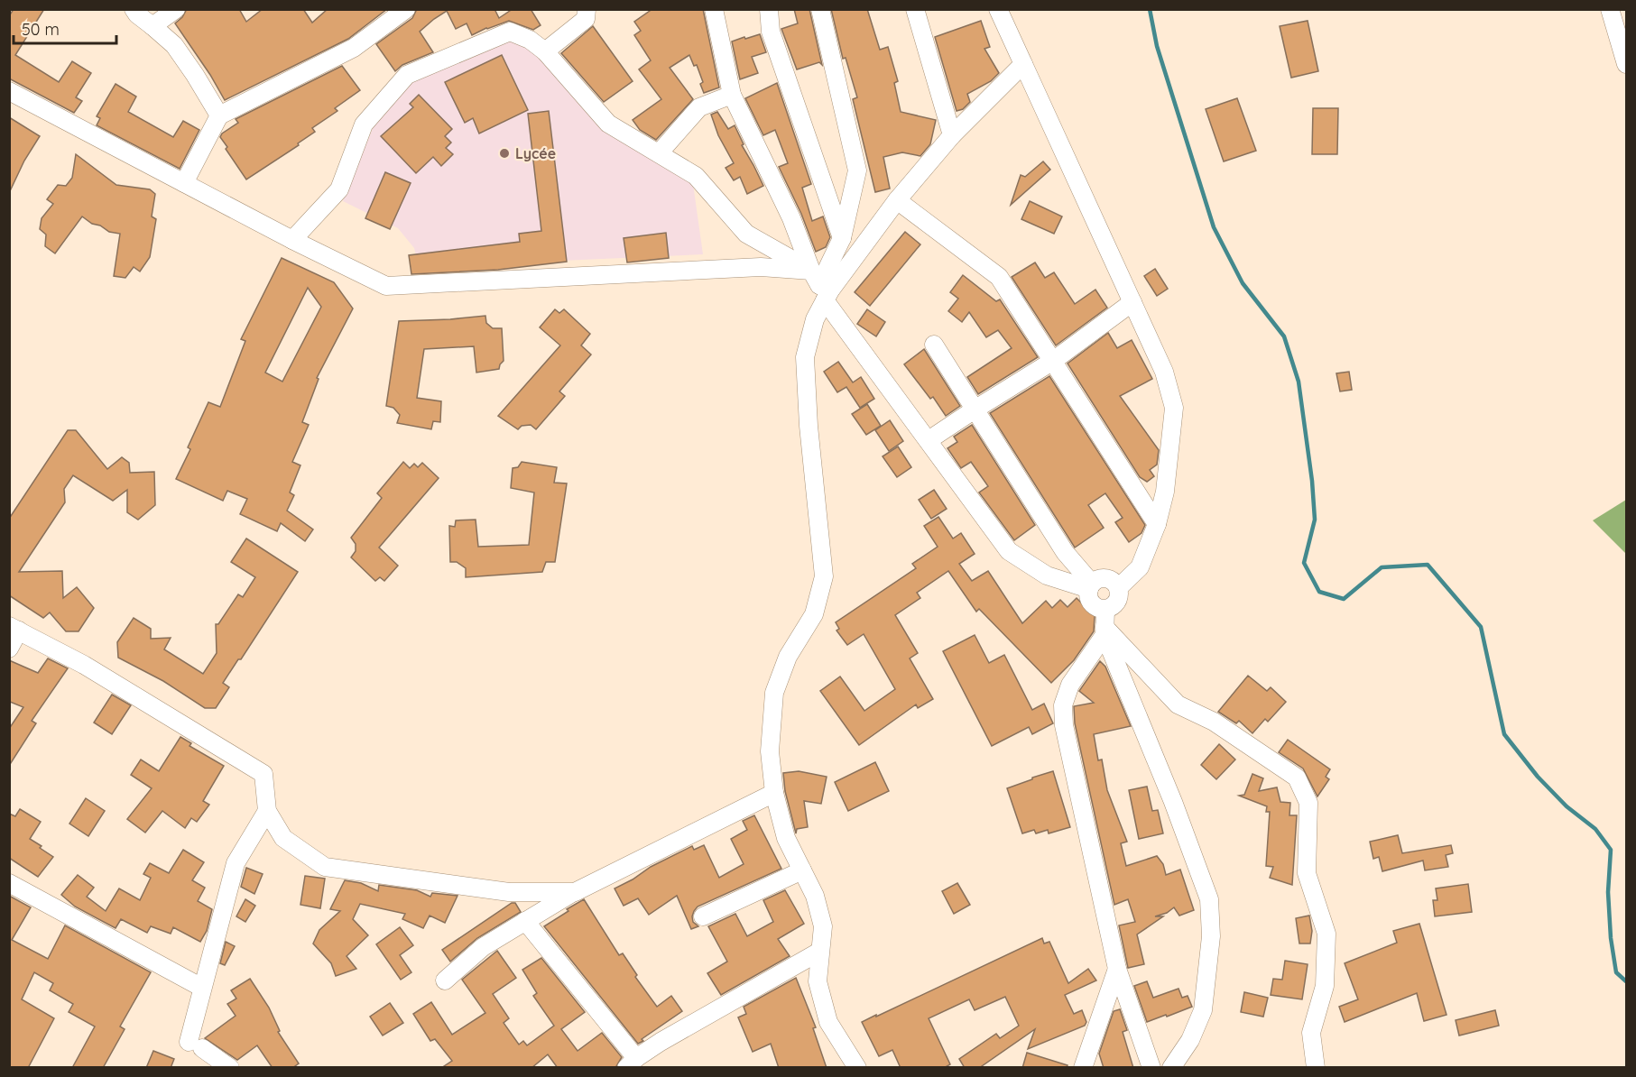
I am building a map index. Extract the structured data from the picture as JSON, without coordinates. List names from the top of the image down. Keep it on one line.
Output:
{"places":["Lycée"],"scale_bar":"50 m"}
